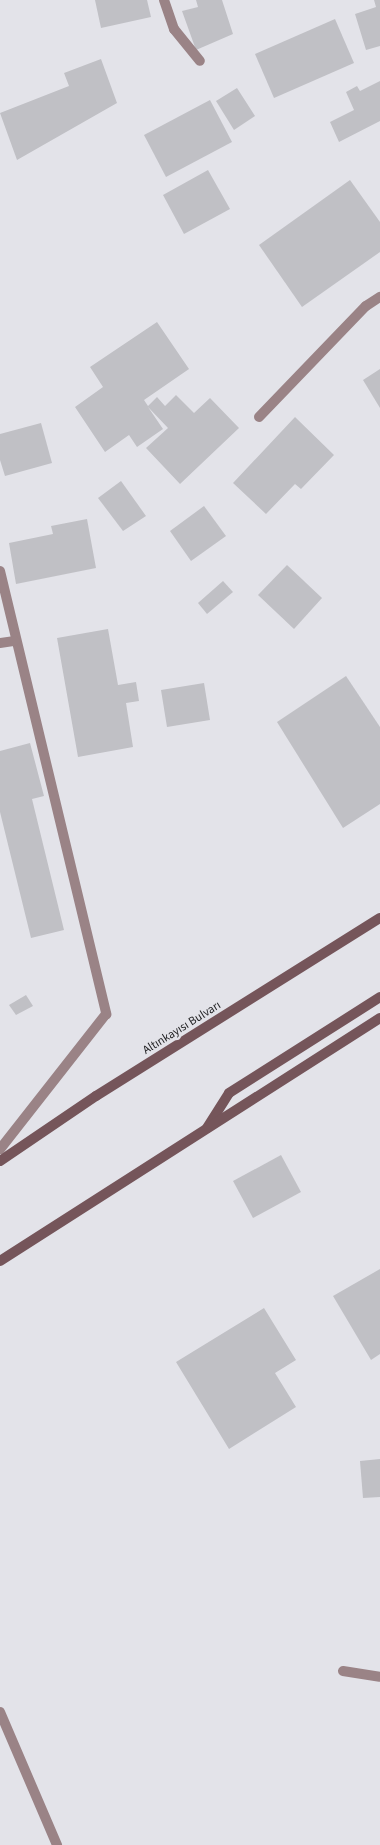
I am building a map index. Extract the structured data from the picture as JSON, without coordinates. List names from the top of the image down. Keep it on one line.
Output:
{"streets":{"main road":["Altınkayısı Bulvarı"]}}
